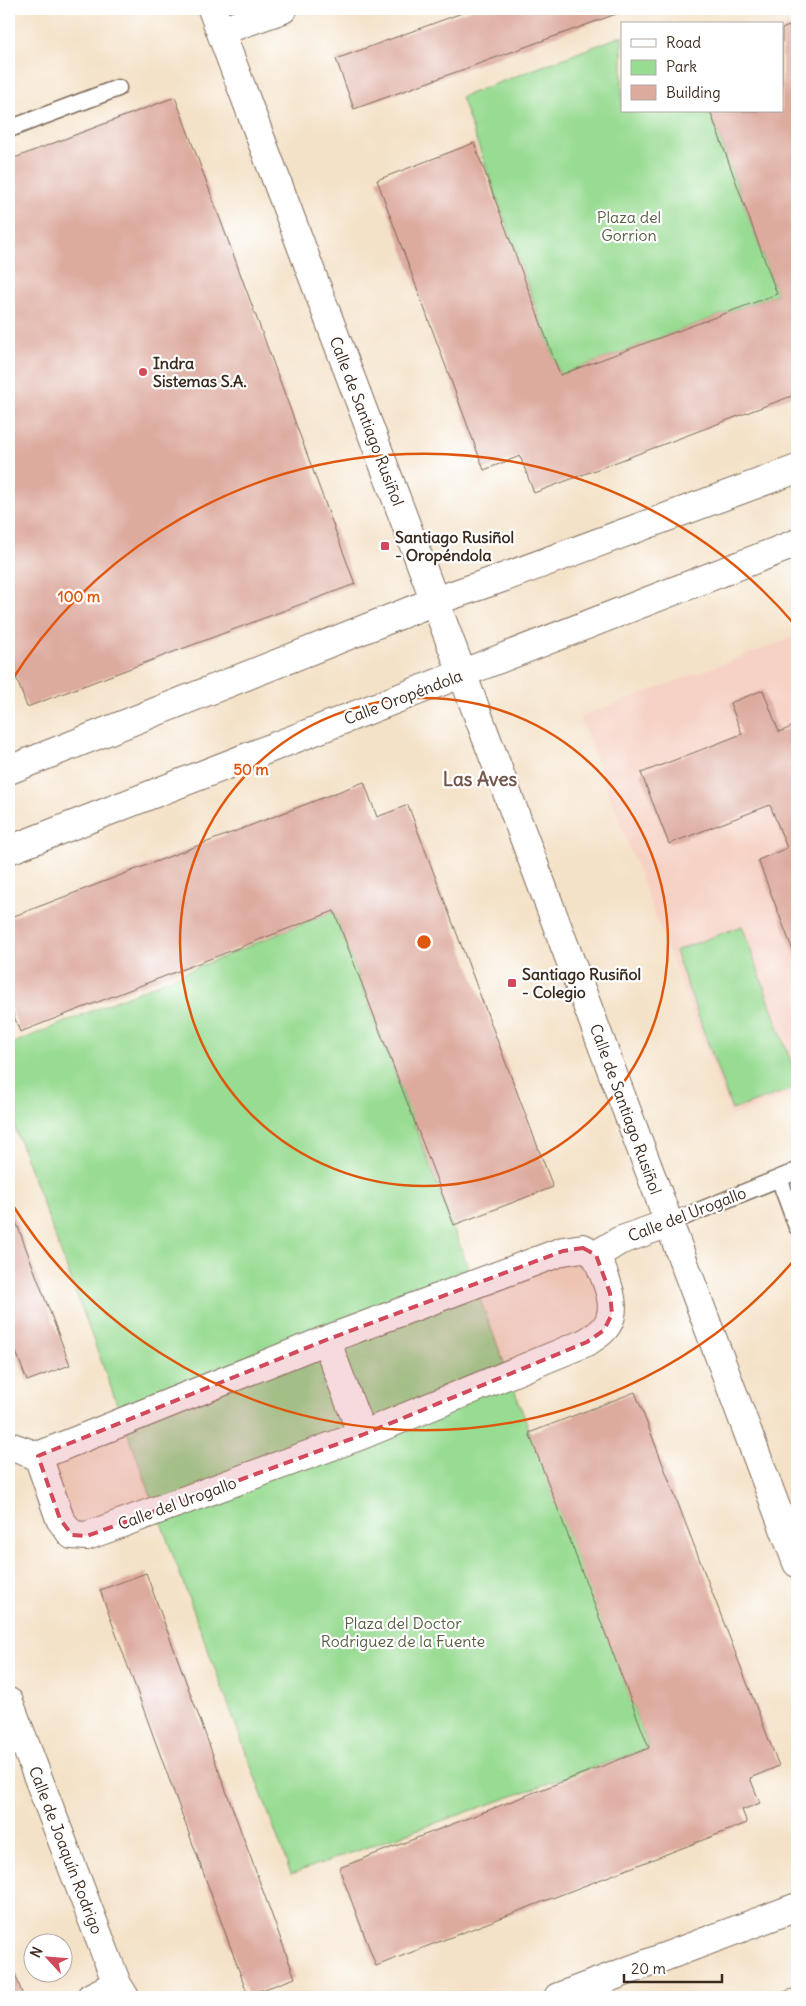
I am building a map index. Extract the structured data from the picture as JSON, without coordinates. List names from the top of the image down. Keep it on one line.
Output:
{"streets":{"street":["Calle de Santiago Rusiñol","Calle Oropéndola","Calle del Urogallo","Calle de Joaquín Rodrigo"]},"crossings":[["Calle de Santiago Rusiñol","Calle Oropéndola"],["Calle de Santiago Rusiñol","Calle del Urogallo"]],"districts":["Las Aves"],"parks":["Plaza del Gorrion","Plaza del Doctor Rodriguez de la Fuente"],"places":{"other":["Indra Sistemas S.A."],"transit":["Santiago Rusiñol - Oropéndola","Santiago Rusiñol - Colegio"]},"legend":["Road","Park","Building"],"scale_bar":"20 m","north":"top left","rings":["100 m","50 m"]}
